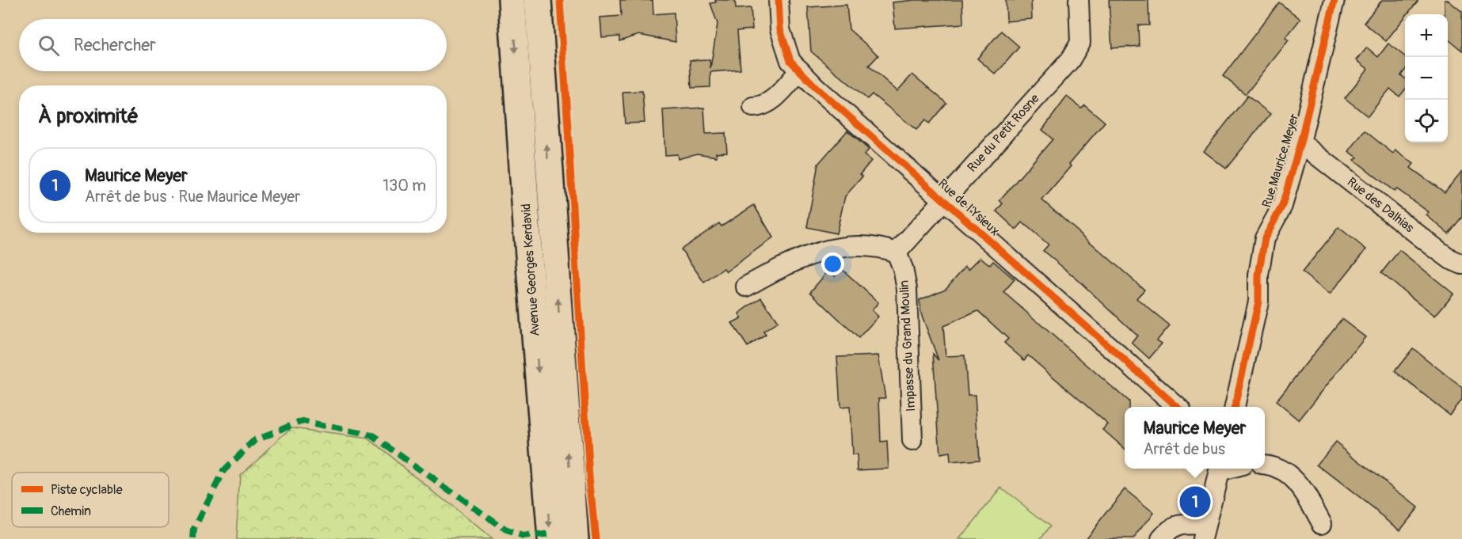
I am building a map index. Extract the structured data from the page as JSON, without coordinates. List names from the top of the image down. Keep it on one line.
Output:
{"streets":{"main road":["Avenue Georges Kerdavid"],"street":["Rue du Petit Rosne","Rue Maurice Meyer","Rue des Dalhias","Rue de l'Ysieux","Impasse du Grand Moulin"]},"crossings":[["Rue du Petit Rosne","Rue de l'Ysieux"],["Rue du Petit Rosne","Impasse du Grand Moulin"],["Rue Maurice Meyer","Rue des Dalhias"]],"legend":["Piste cyclable","Chemin"],"page":{"map_buttons":["+","−"],"search":"Rechercher","heading":"À proximité","list":[{"mark":"1","name":"Maurice Meyer","note":"Arrêt de bus · Rue Maurice Meyer","value":"130 m"}],"popup":["Maurice Meyer","Arrêt de bus"],"pins":"1"}}
